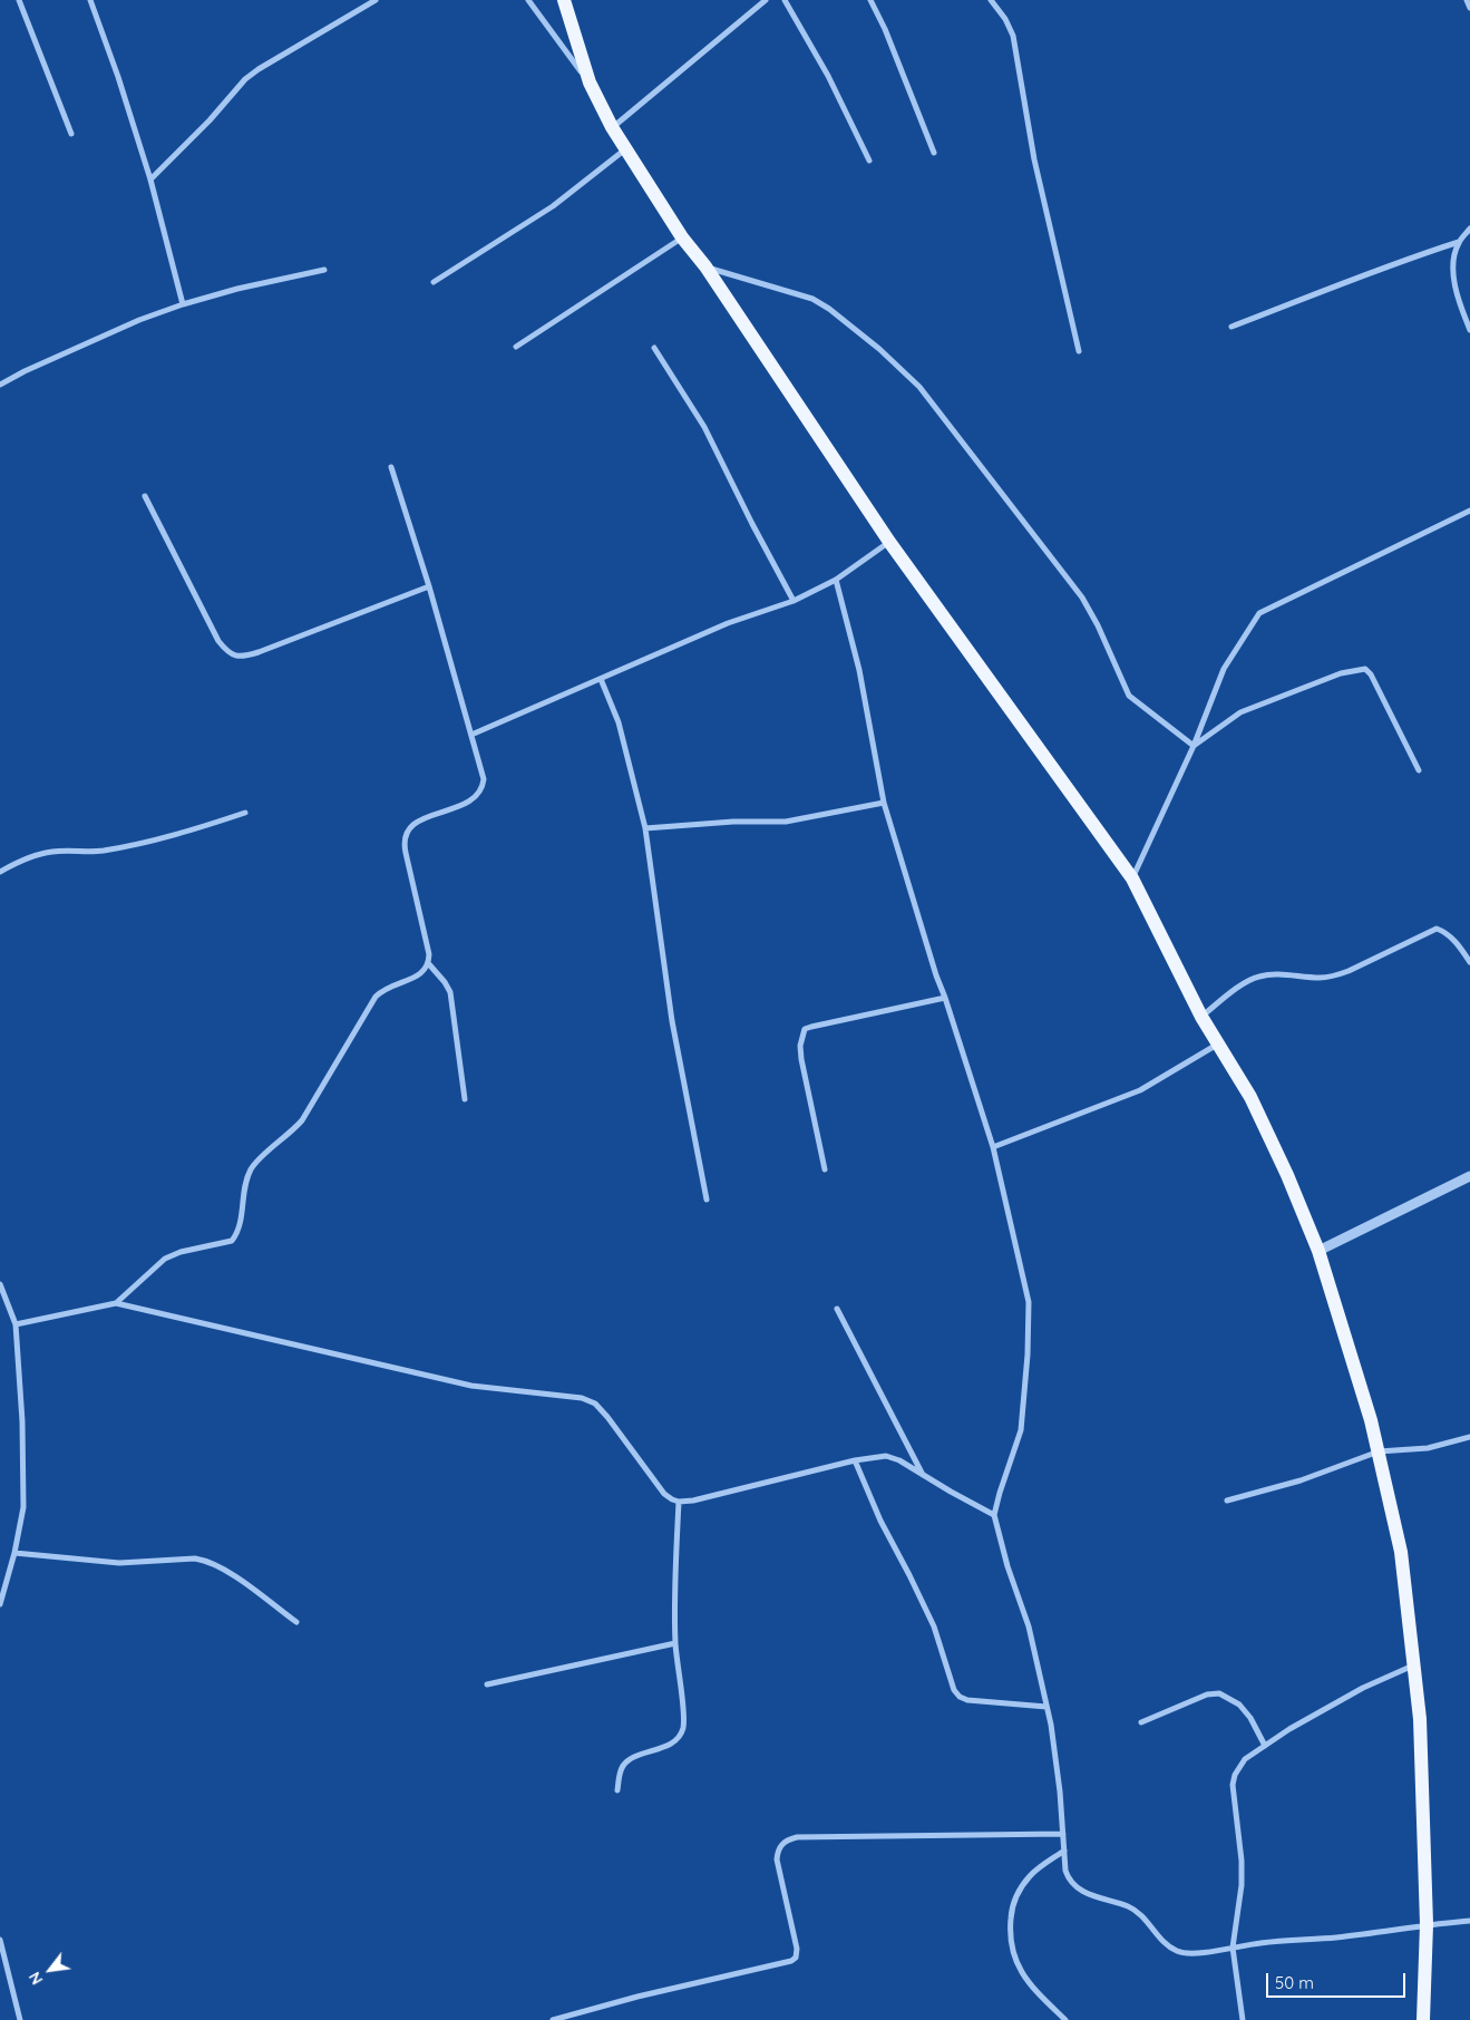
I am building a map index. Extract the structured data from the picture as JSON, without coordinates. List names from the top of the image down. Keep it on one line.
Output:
{"scale_bar":"50 m","north":"bottom left"}
